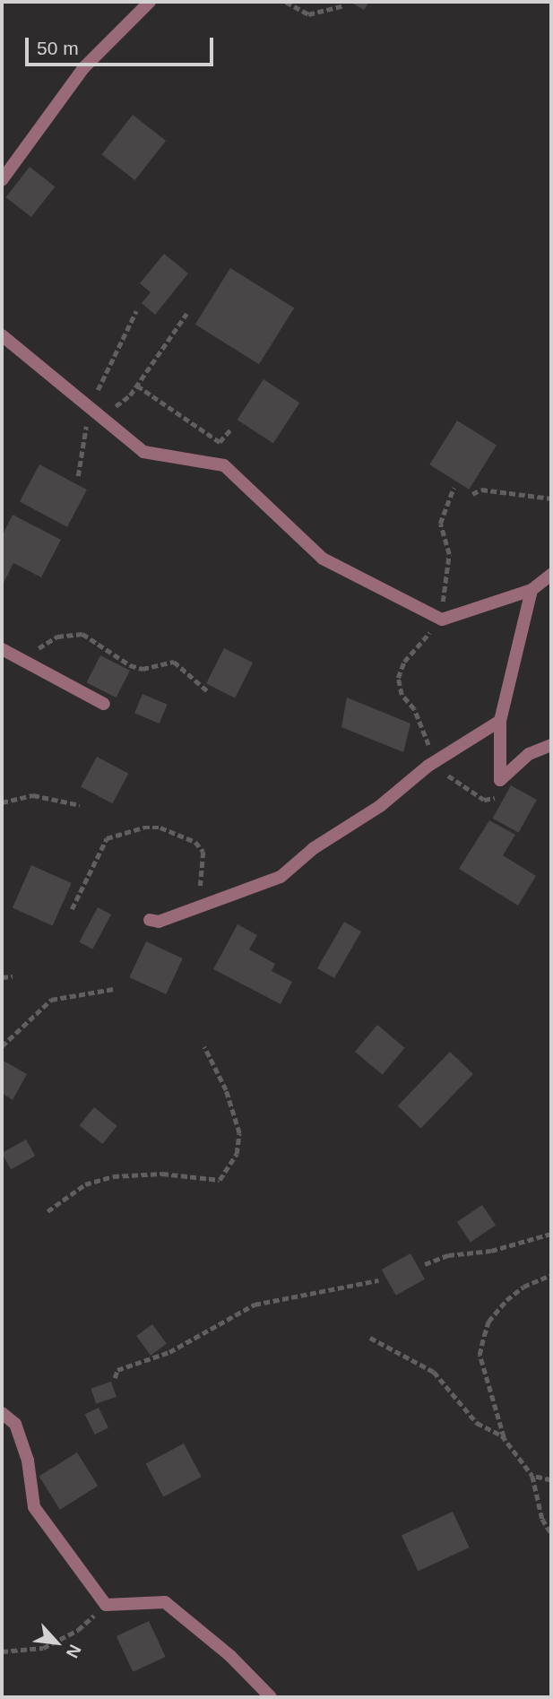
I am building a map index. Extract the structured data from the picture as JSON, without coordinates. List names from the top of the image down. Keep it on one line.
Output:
{"scale_bar":"50 m","north":"bottom right"}
